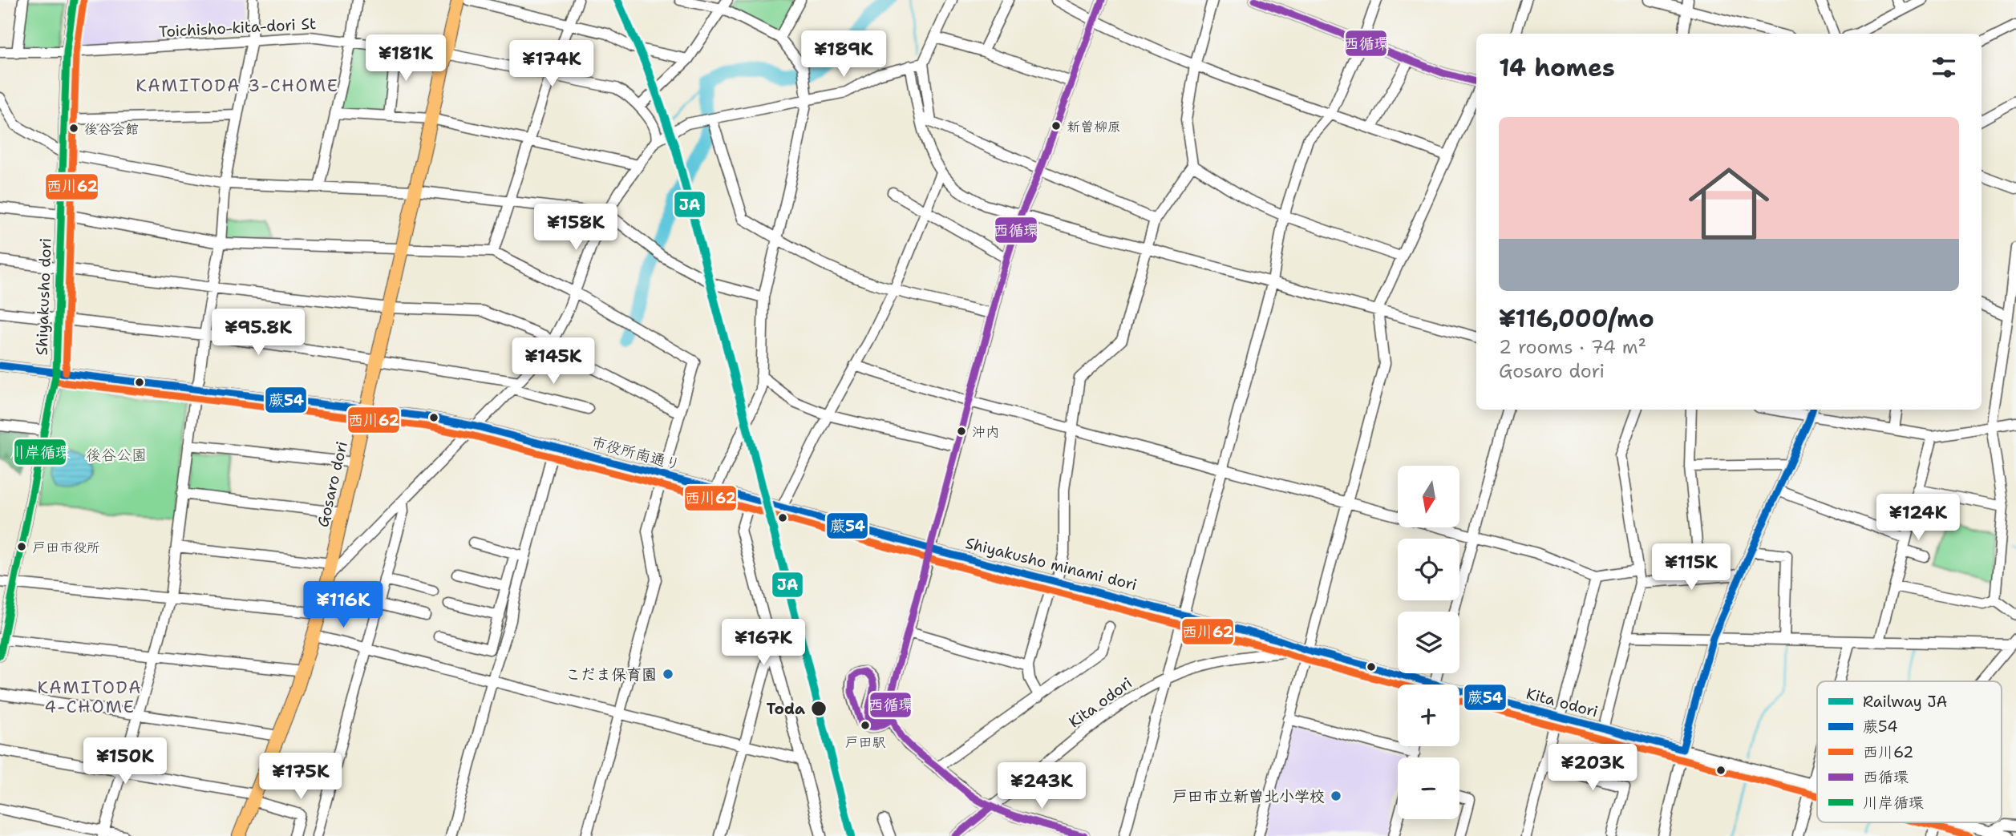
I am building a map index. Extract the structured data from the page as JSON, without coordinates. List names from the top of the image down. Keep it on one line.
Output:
{"streets":{"main road":["Gosaro dori"],"street":["Toichisho-kita-dori St","Shiyakusho dori","市役所南通り","Shiyakusho minami dori","Kita odori"]},"crossings":[["Toichisho-kita-dori St","Shiyakusho dori"],["Toichisho-kita-dori St","Gosaro dori"],["市役所南通り","Shiyakusho minami dori"],["Shiyakusho minami dori","Kita odori"]],"districts":["KAMITODA 3-CHOME","KAMITODA 4-CHOME"],"parks":["後谷公園"],"places":["新曽柳原","後谷会館","沖内","戸田市役所","こだま保育園","Toda","戸田駅","戸田市立新曽北小学校"],"lines":["rail line JA","transit line 西循環","transit line 川岸循環","transit line 西川62","transit line 蕨54"],"legend":["Railway JA","蕨54","西川62","西循環","川岸循環"],"north":"bottom","page":{"price":["¥189K","¥181K","¥174K","¥158K","¥95.8K","¥145K","¥124K","¥115K","¥116K","¥167K","¥150K","¥203K","¥175K","¥243K"],"heading":"14 homes","list":[{"name":"¥116,000/mo","note":"2 rooms · 74 m² · Gosaro dori"}],"map_buttons":["+","−"]}}
